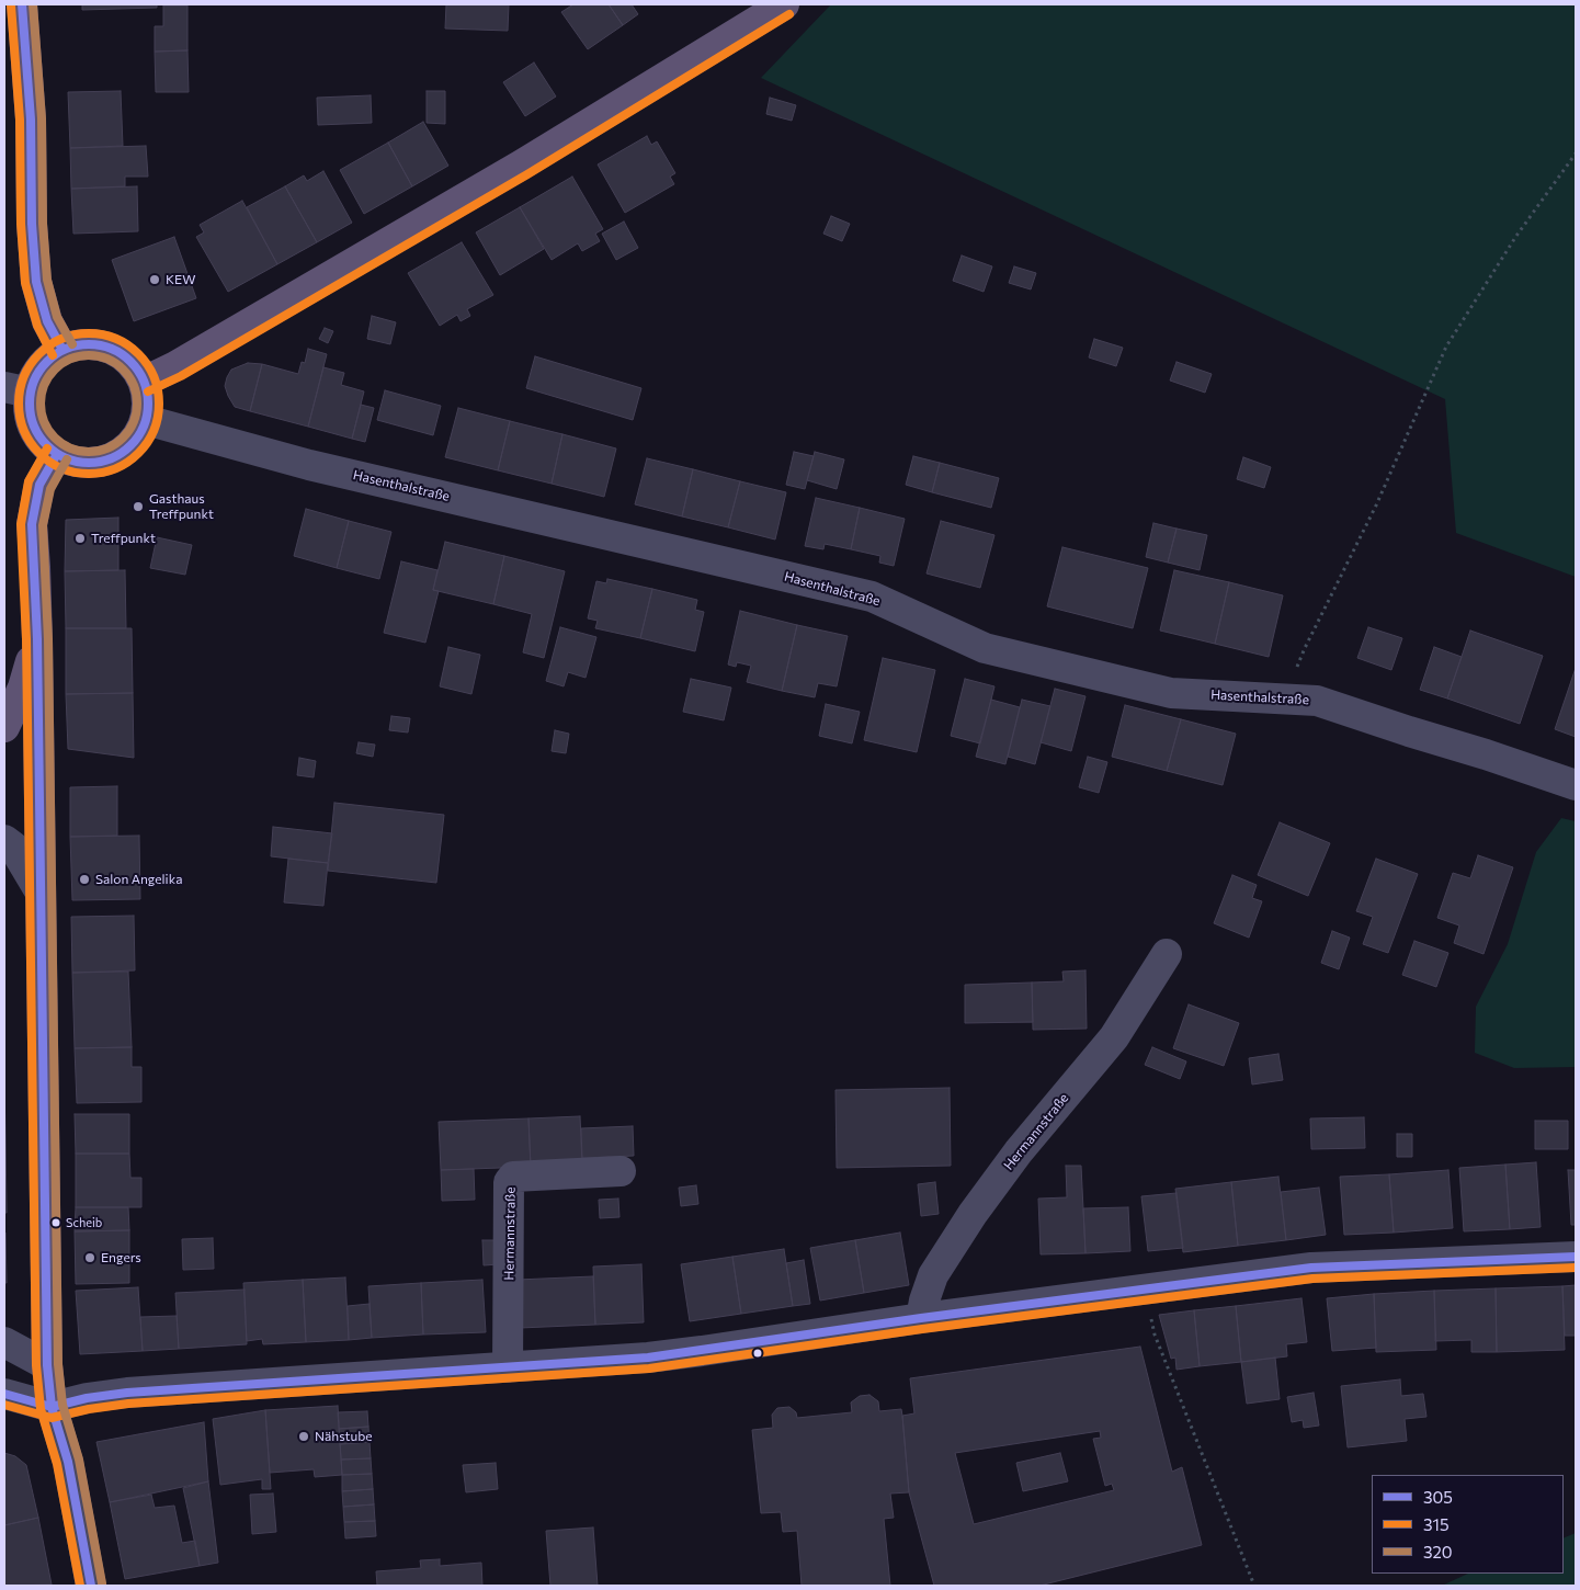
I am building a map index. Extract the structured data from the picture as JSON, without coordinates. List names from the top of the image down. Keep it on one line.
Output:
{"streets":{"street":["Hasenthalstraße","Hermannstraße"]},"places":["KEW","Gasthaus Treffpunkt","Treffpunkt","Salon Angelika","Scheib","Engers","Nähstube"],"lines":["transit line 305","transit line 320","transit line 315"],"legend":["305","315","320"]}
